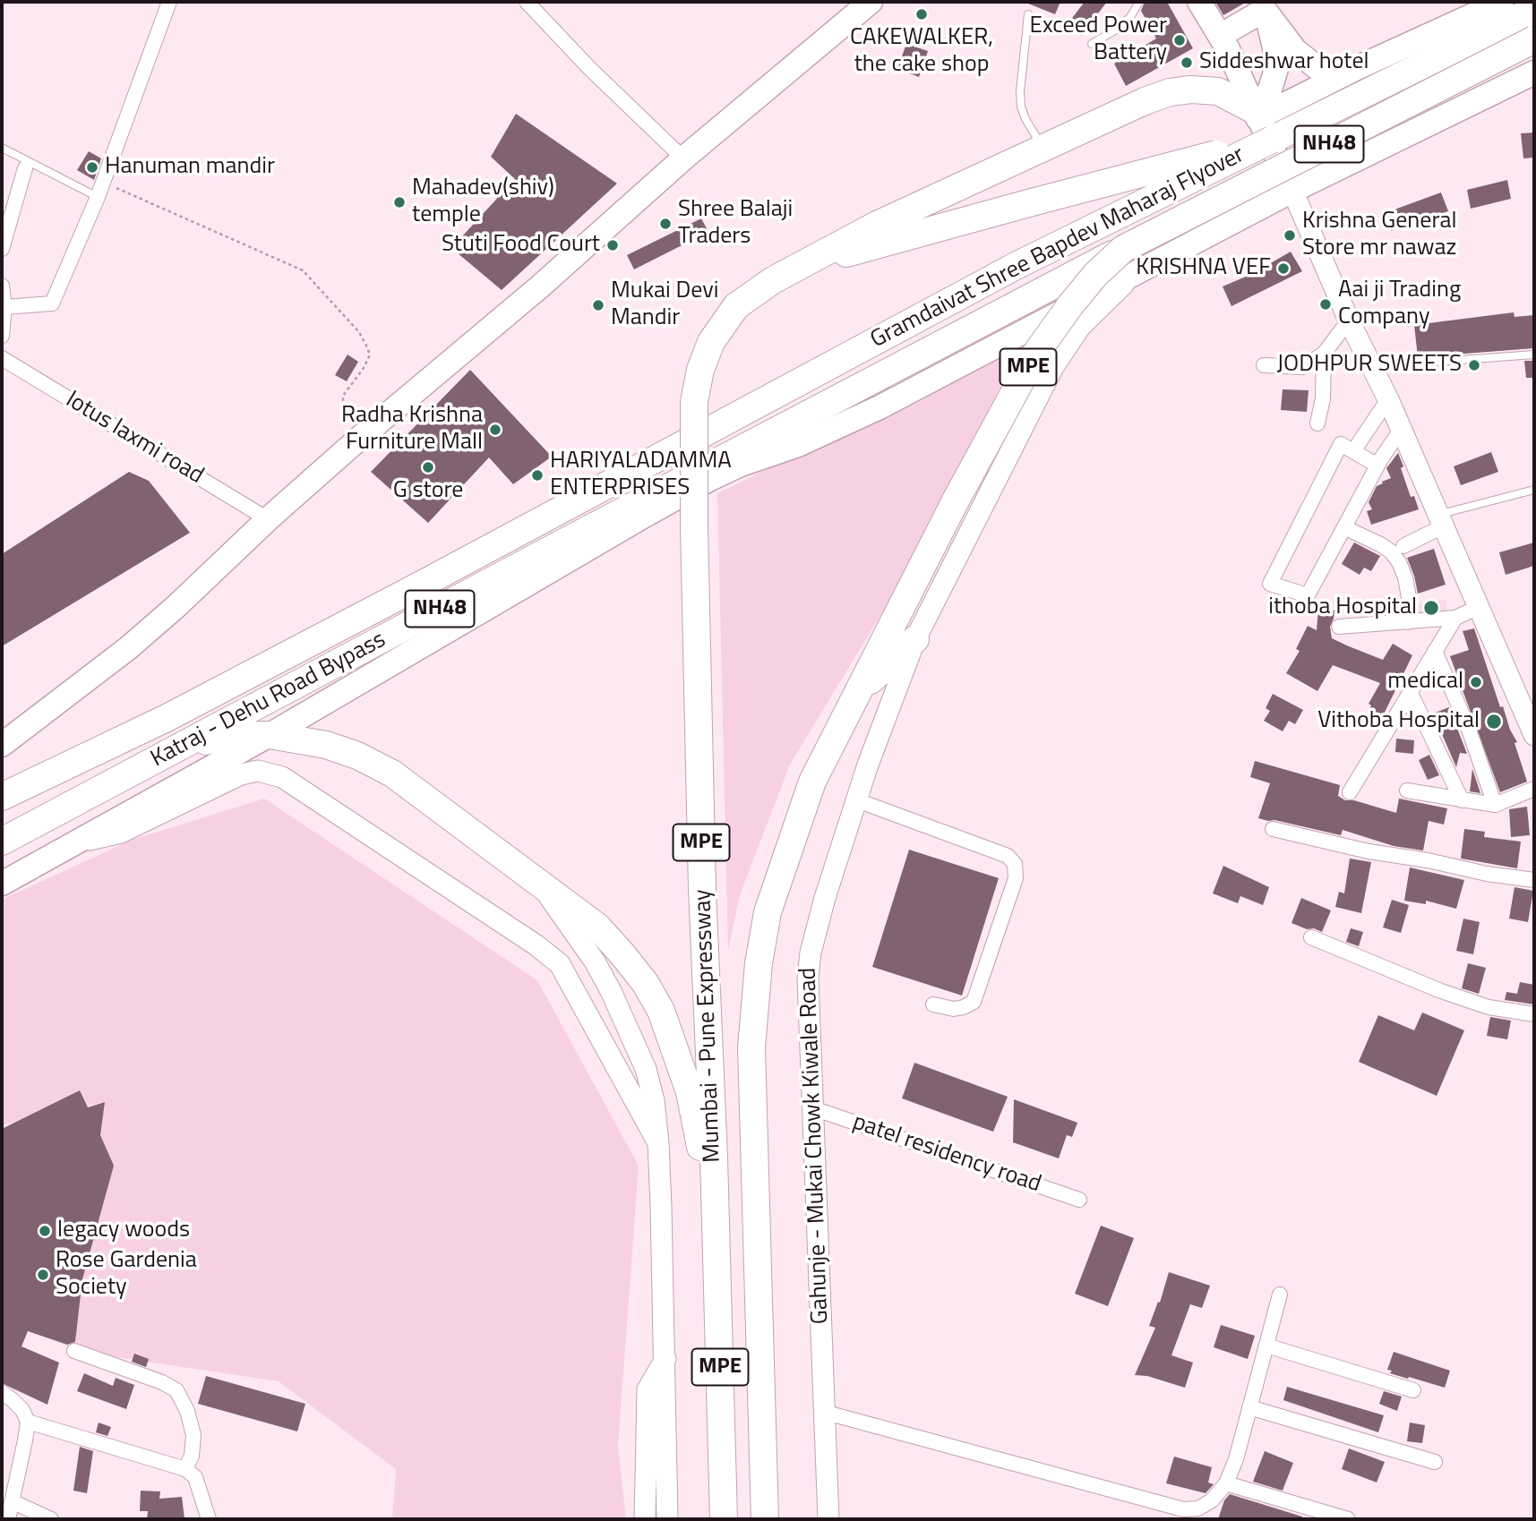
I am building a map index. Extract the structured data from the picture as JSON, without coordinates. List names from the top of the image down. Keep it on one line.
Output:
{"streets":{"highway":["NH48","Gramdaivat Shree Bapdev Maharaj Flyover","MPE","Katraj - Dehu Road Bypass","Mumbai - Pune Expressway"],"street":["lotus laxmi road","Gahunje - Mukai Chowk Kiwale Road","patel residency road"]},"crossings":[["Gramdaivat Shree Bapdev Maharaj Flyover","MPE"],["Gramdaivat Shree Bapdev Maharaj Flyover","Katraj - Dehu Road Bypass"],["MPE","Mumbai - Pune Expressway"],["Gahunje - Mukai Chowk Kiwale Road","patel residency road"]],"places":["CAKEWALKER, the cake shop","Exceed Power Battery","Siddeshwar hotel","Hanuman mandir","Mahadev(shiv) temple","Shree Balaji Traders","Krishna General Store mr nawaz","Stuti Food Court","KRISHNA VEF","Aai ji Trading Company","Mukai Devi Mandir","JODHPUR SWEETS","Radha Krishna Furniture Mall","G store","HARIYALADAMMA ENTERPRISES","ithoba Hospital","medical","Vithoba Hospital","legacy woods","Rose Gardenia Society"]}
